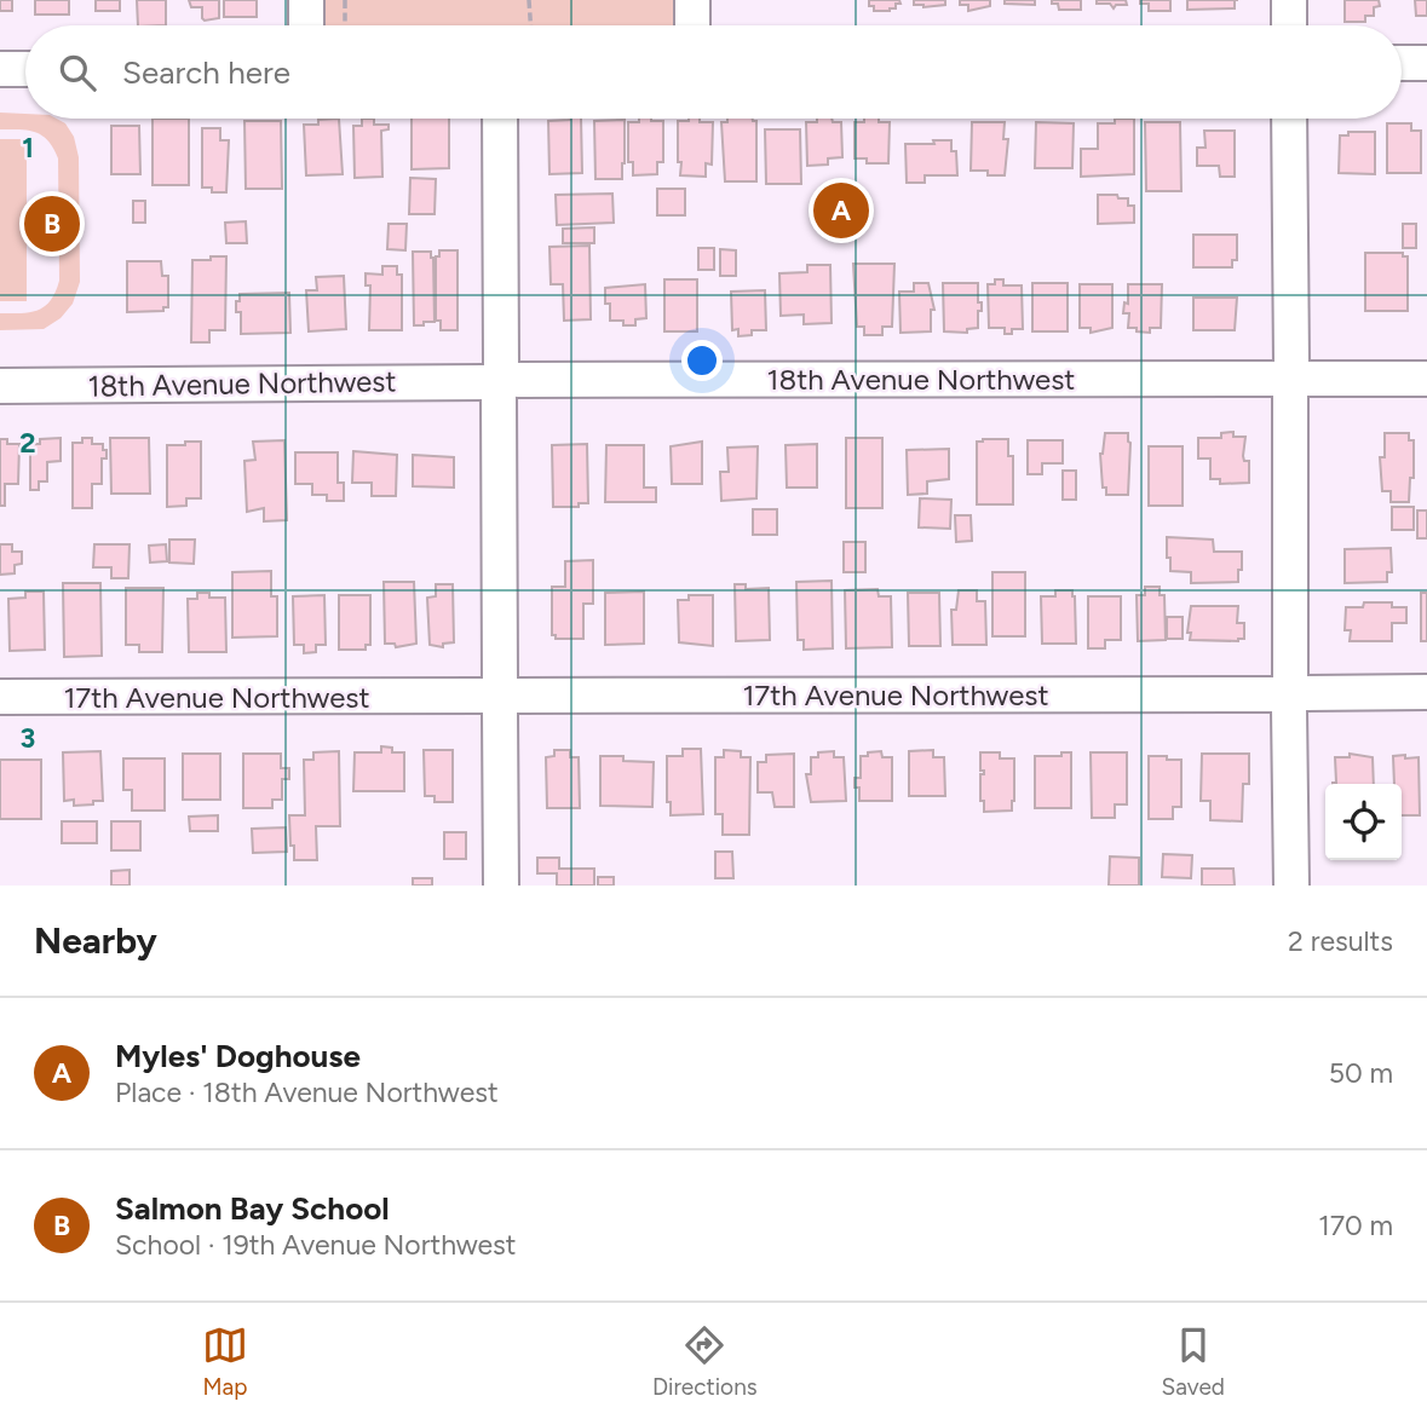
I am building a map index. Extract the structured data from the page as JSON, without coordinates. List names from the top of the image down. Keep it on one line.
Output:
{"streets":{"street":["18th Avenue Northwest","17th Avenue Northwest"]},"page":{"search":"Search here","pins":["A","B"],"heading":["Nearby","2 results"],"list":[{"mark":"A","name":"Myles' Doghouse","note":"Place · 18th Avenue Northwest","value":"50 m"},{"mark":"B","name":"Salmon Bay School","note":"School · 19th Avenue Northwest","value":"170 m"}],"nav":["Map","Directions","Saved"]},"grid":{"rows":["1","2","3"]}}
